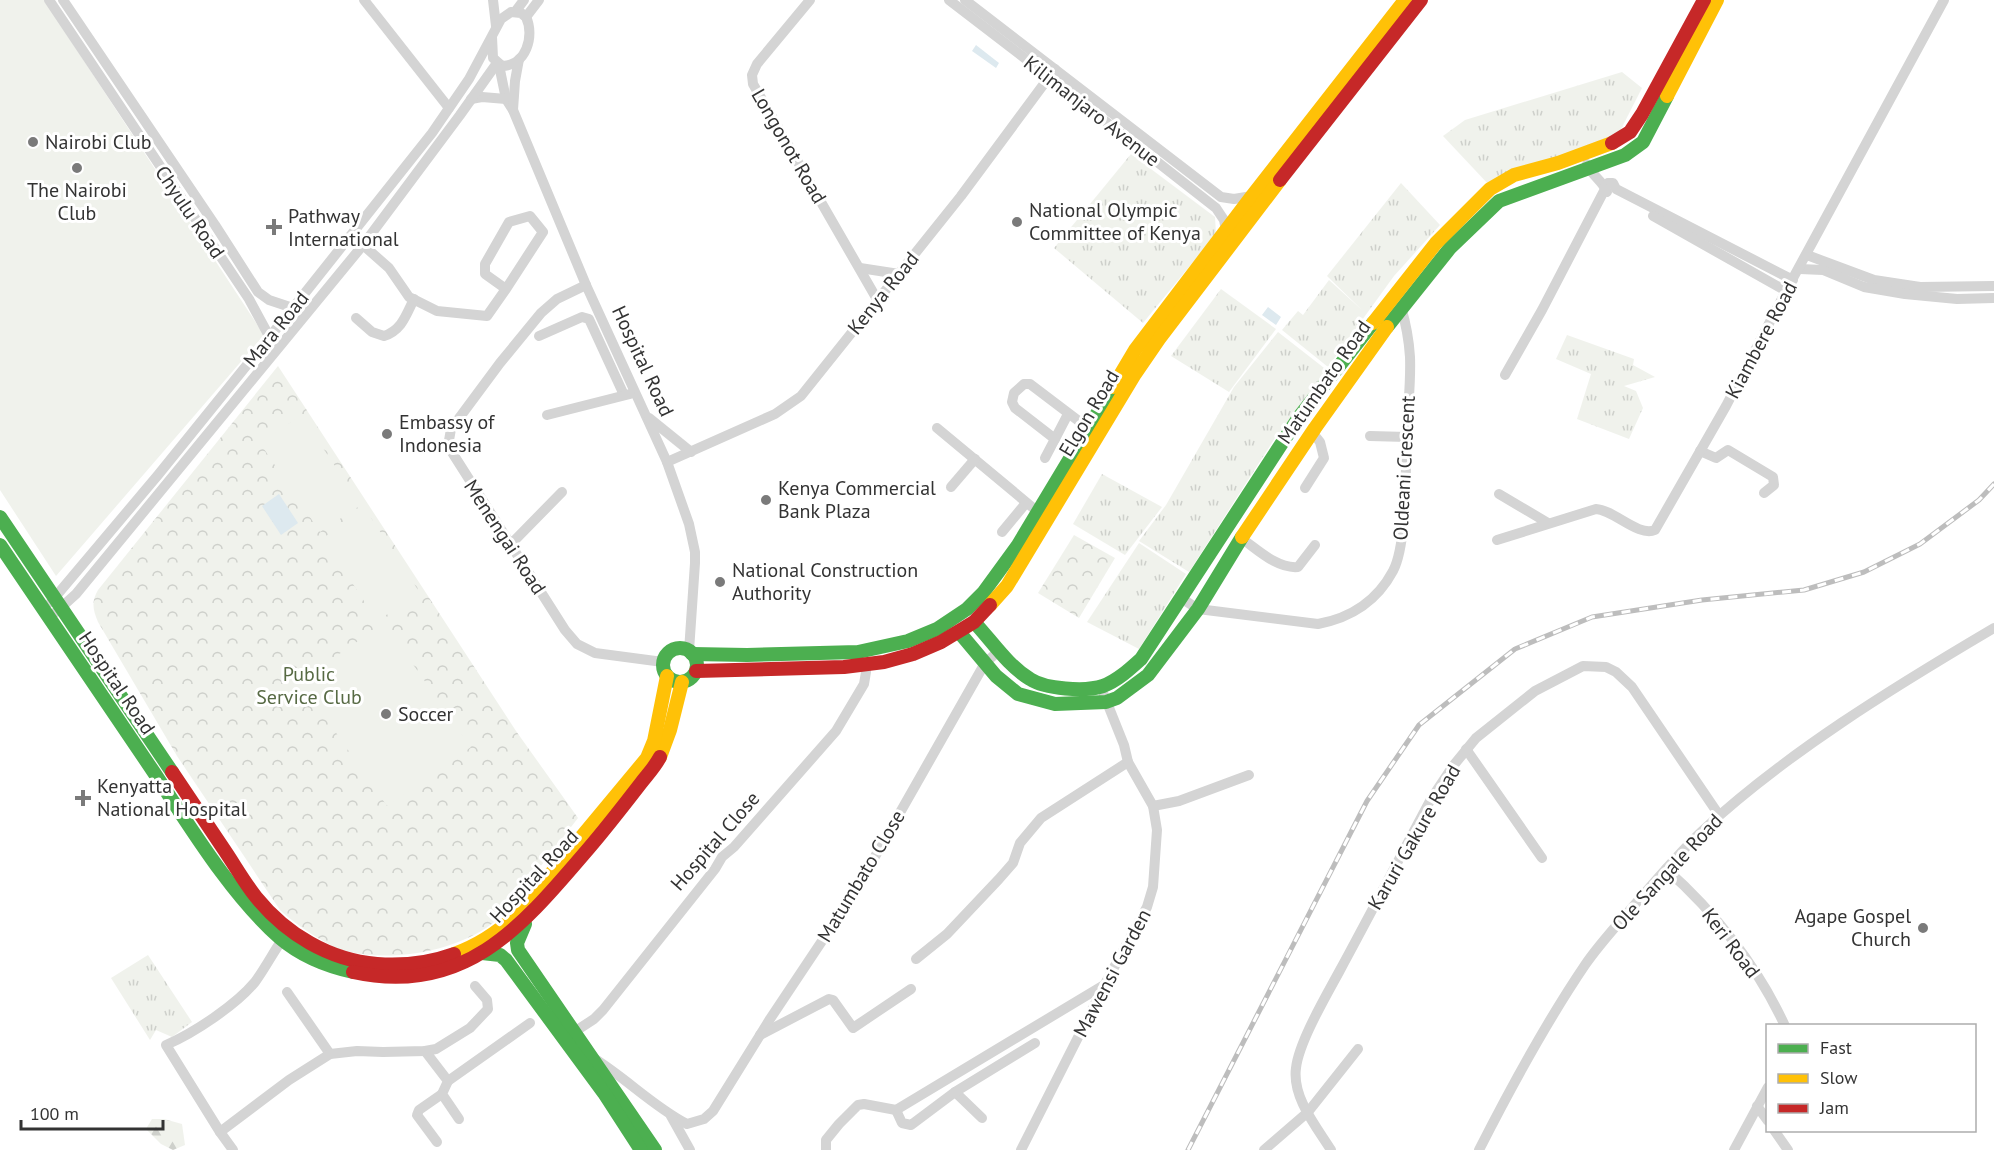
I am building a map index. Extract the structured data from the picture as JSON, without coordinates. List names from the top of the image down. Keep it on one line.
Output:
{"streets":{"street":["Kilimanjaro Avenue","Longonot Road","Chyulu Road","Kenya Road","Mara Road","Kiambere Road","Hospital Road","Matumbato Road","Elgon Road","Oldeani Crescent","Menengai Road","Karuri Gakure Road","Hospital Close","Ole Sangale Road","Matumbato Close","Keri Road","Mawensi Garden"]},"crossings":[["Kilimanjaro Avenue","Kenya Road"],["Kilimanjaro Avenue","Elgon Road"],["Longonot Road","Kenya Road"],["Chyulu Road","Mara Road"],["Kenya Road","Hospital Road"],["Mara Road","Hospital Road"],["Hospital Road","Elgon Road"],["Hospital Road","Menengai Road"],["Matumbato Road","Elgon Road"],["Matumbato Road","Oldeani Crescent"],["Matumbato Road","Matumbato Close"],["Matumbato Road","Mawensi Garden"],["Elgon Road","Menengai Road"],["Elgon Road","Hospital Close"],["Karuri Gakure Road","Ole Sangale Road"],["Ole Sangale Road","Keri Road"]],"parks":["Public Service Club"],"places":{"other":["Nairobi Club","The Nairobi Club","National Olympic Committee of Kenya","Embassy of Indonesia","Kenya Commercial Bank Plaza","National Construction Authority","Soccer","Agape Gospel Church"],"health":["Pathway International","Kenyatta National Hospital"]},"legend":["Fast","Slow","Jam"],"scale_bar":"100 m"}
